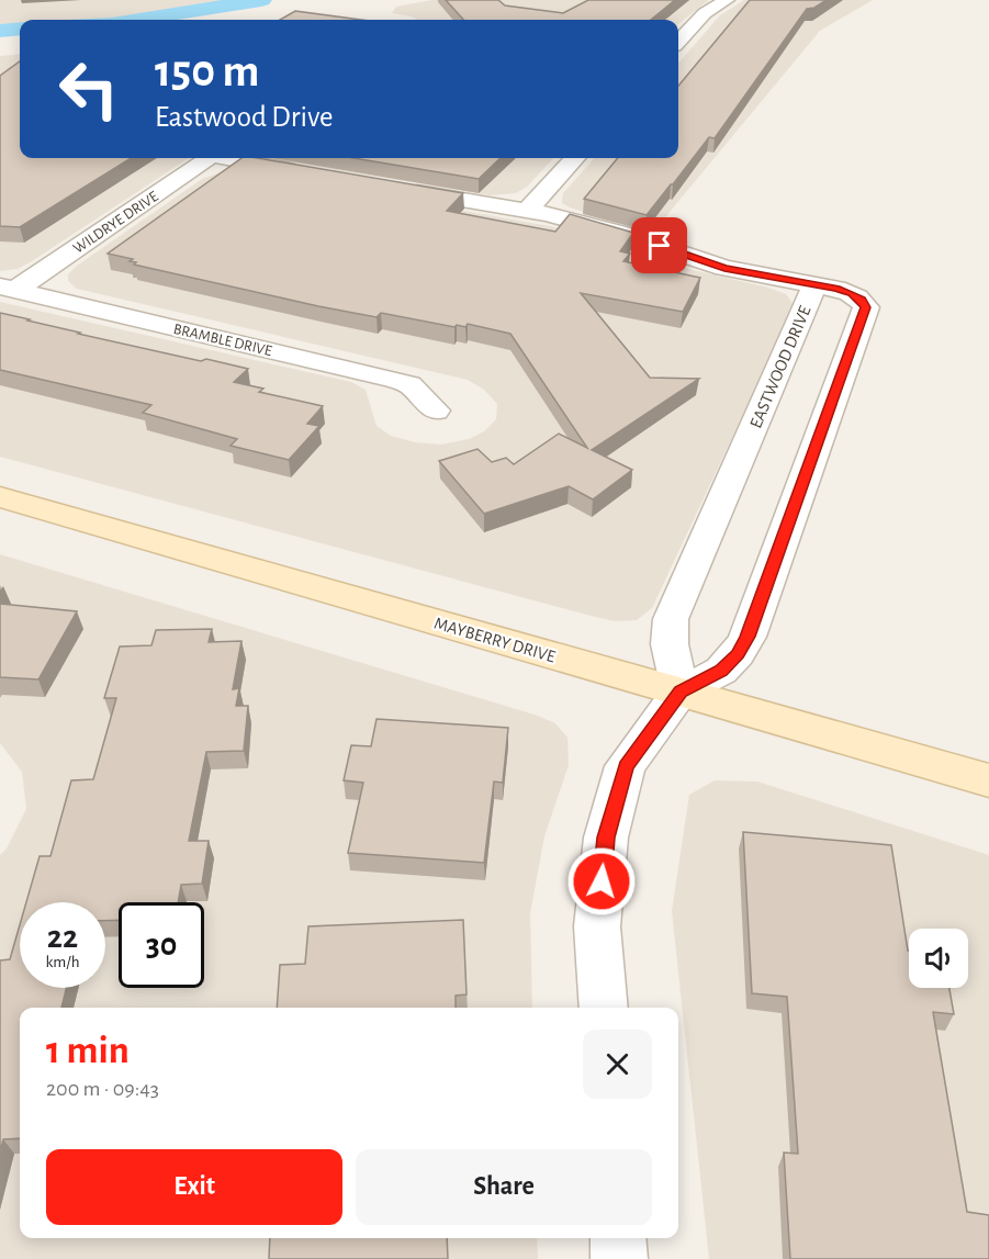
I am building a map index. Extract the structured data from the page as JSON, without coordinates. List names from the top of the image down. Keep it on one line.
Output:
{"streets":{"main road":["MAYBERRY DRIVE"],"street":["WILDRYE DRIVE","BRAMBLE DRIVE","EASTWOOD DRIVE"]},"crossings":[["WILDRYE DRIVE","BRAMBLE DRIVE"],["EASTWOOD DRIVE","MAYBERRY DRIVE"]],"page":{"turn":["150 m","Eastwood Drive"],"speed":"22 km/h","limit":"30","heading":["1 min","200 m · 09:43"],"buttons":["Exit","Share"]}}
